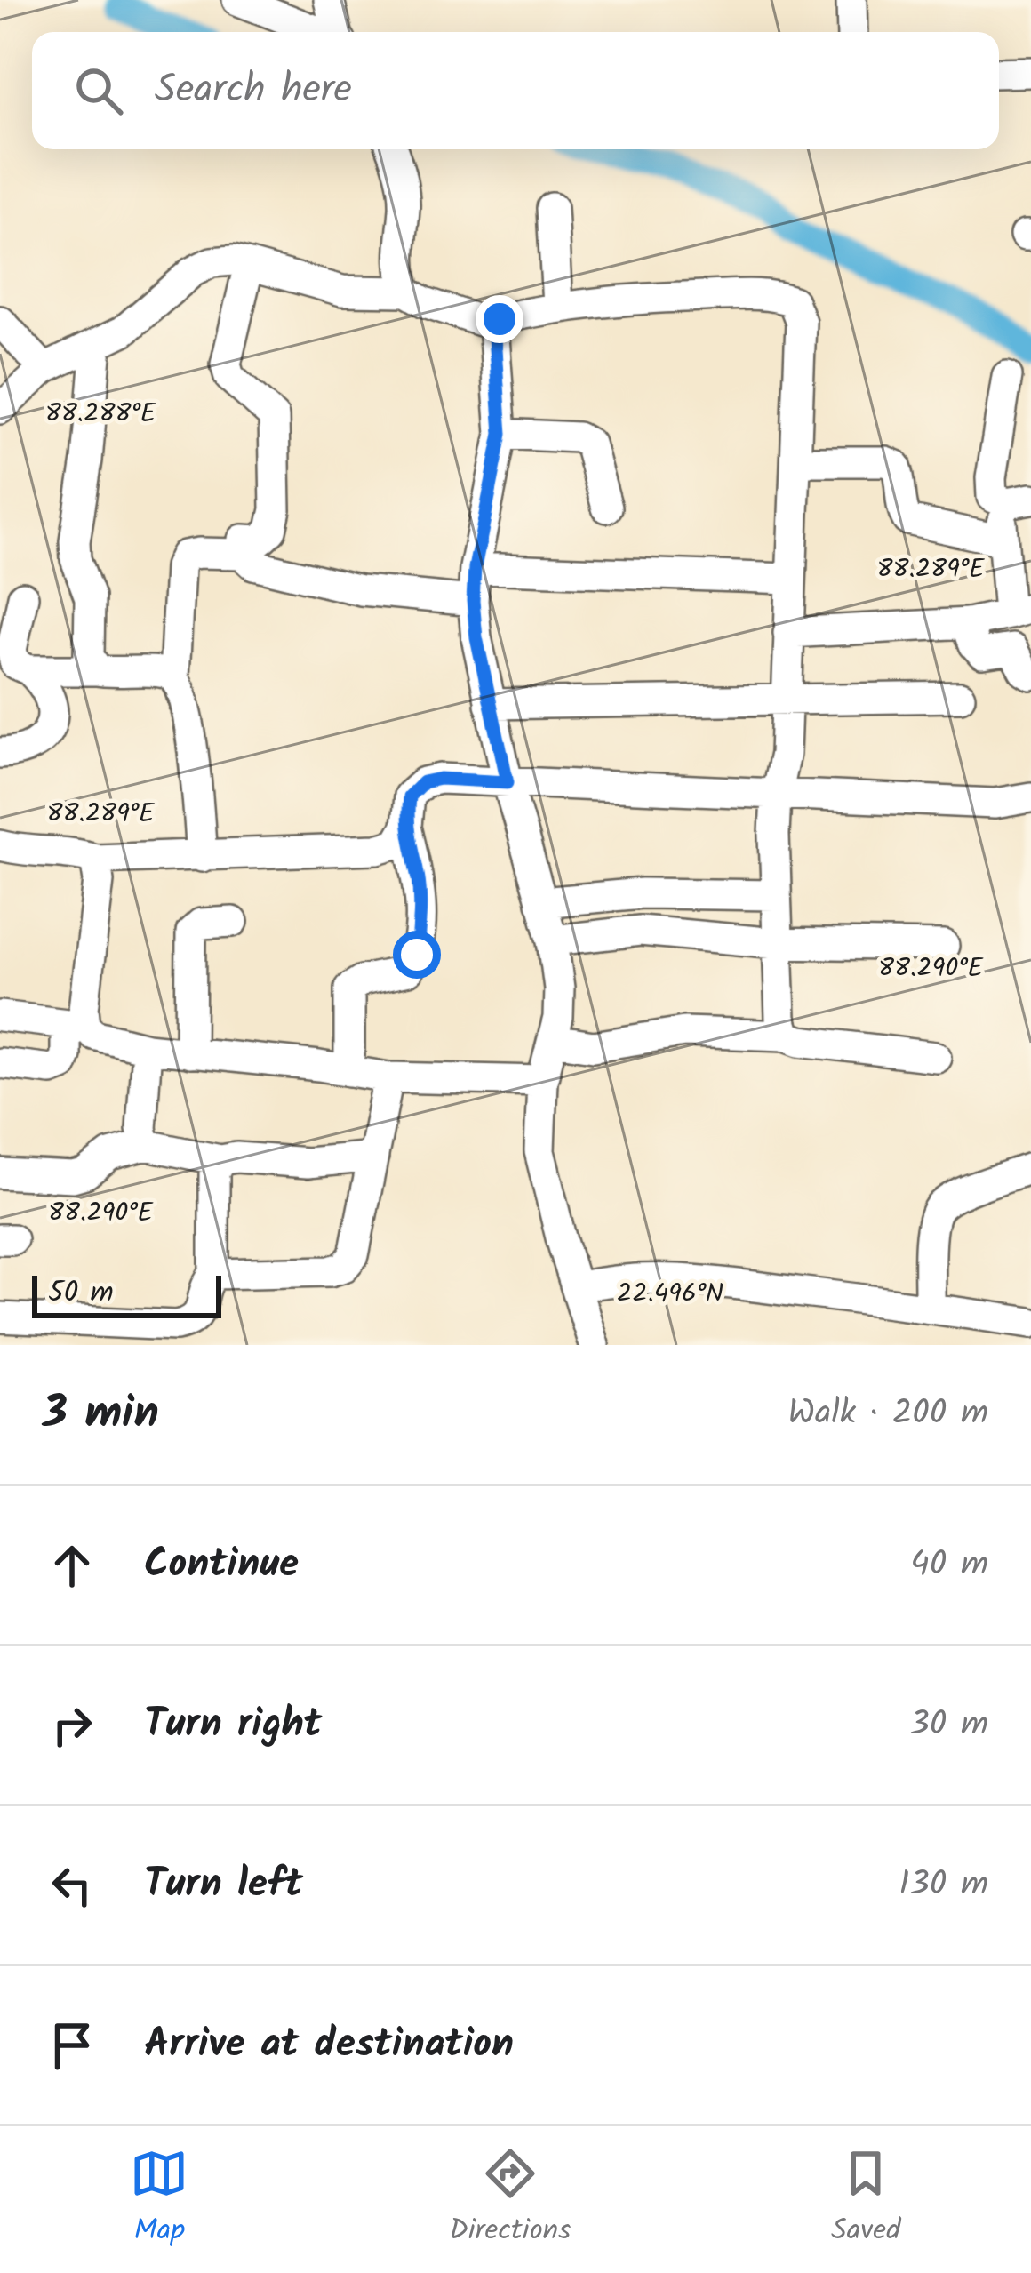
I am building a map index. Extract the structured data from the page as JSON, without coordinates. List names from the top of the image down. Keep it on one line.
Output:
{"scale_bar":"50 m","page":{"search":"Search here","scale":"50 m","heading":["3 min","Walk · 200 m"],"list":[["Continue","40 m"],["Turn right","30 m"],["Turn left","130 m"],"Arrive at destination"],"nav":["Map","Directions","Saved"]},"coordinates":["88.288°E","88.289°E","88.290°E","22.496°N"]}
